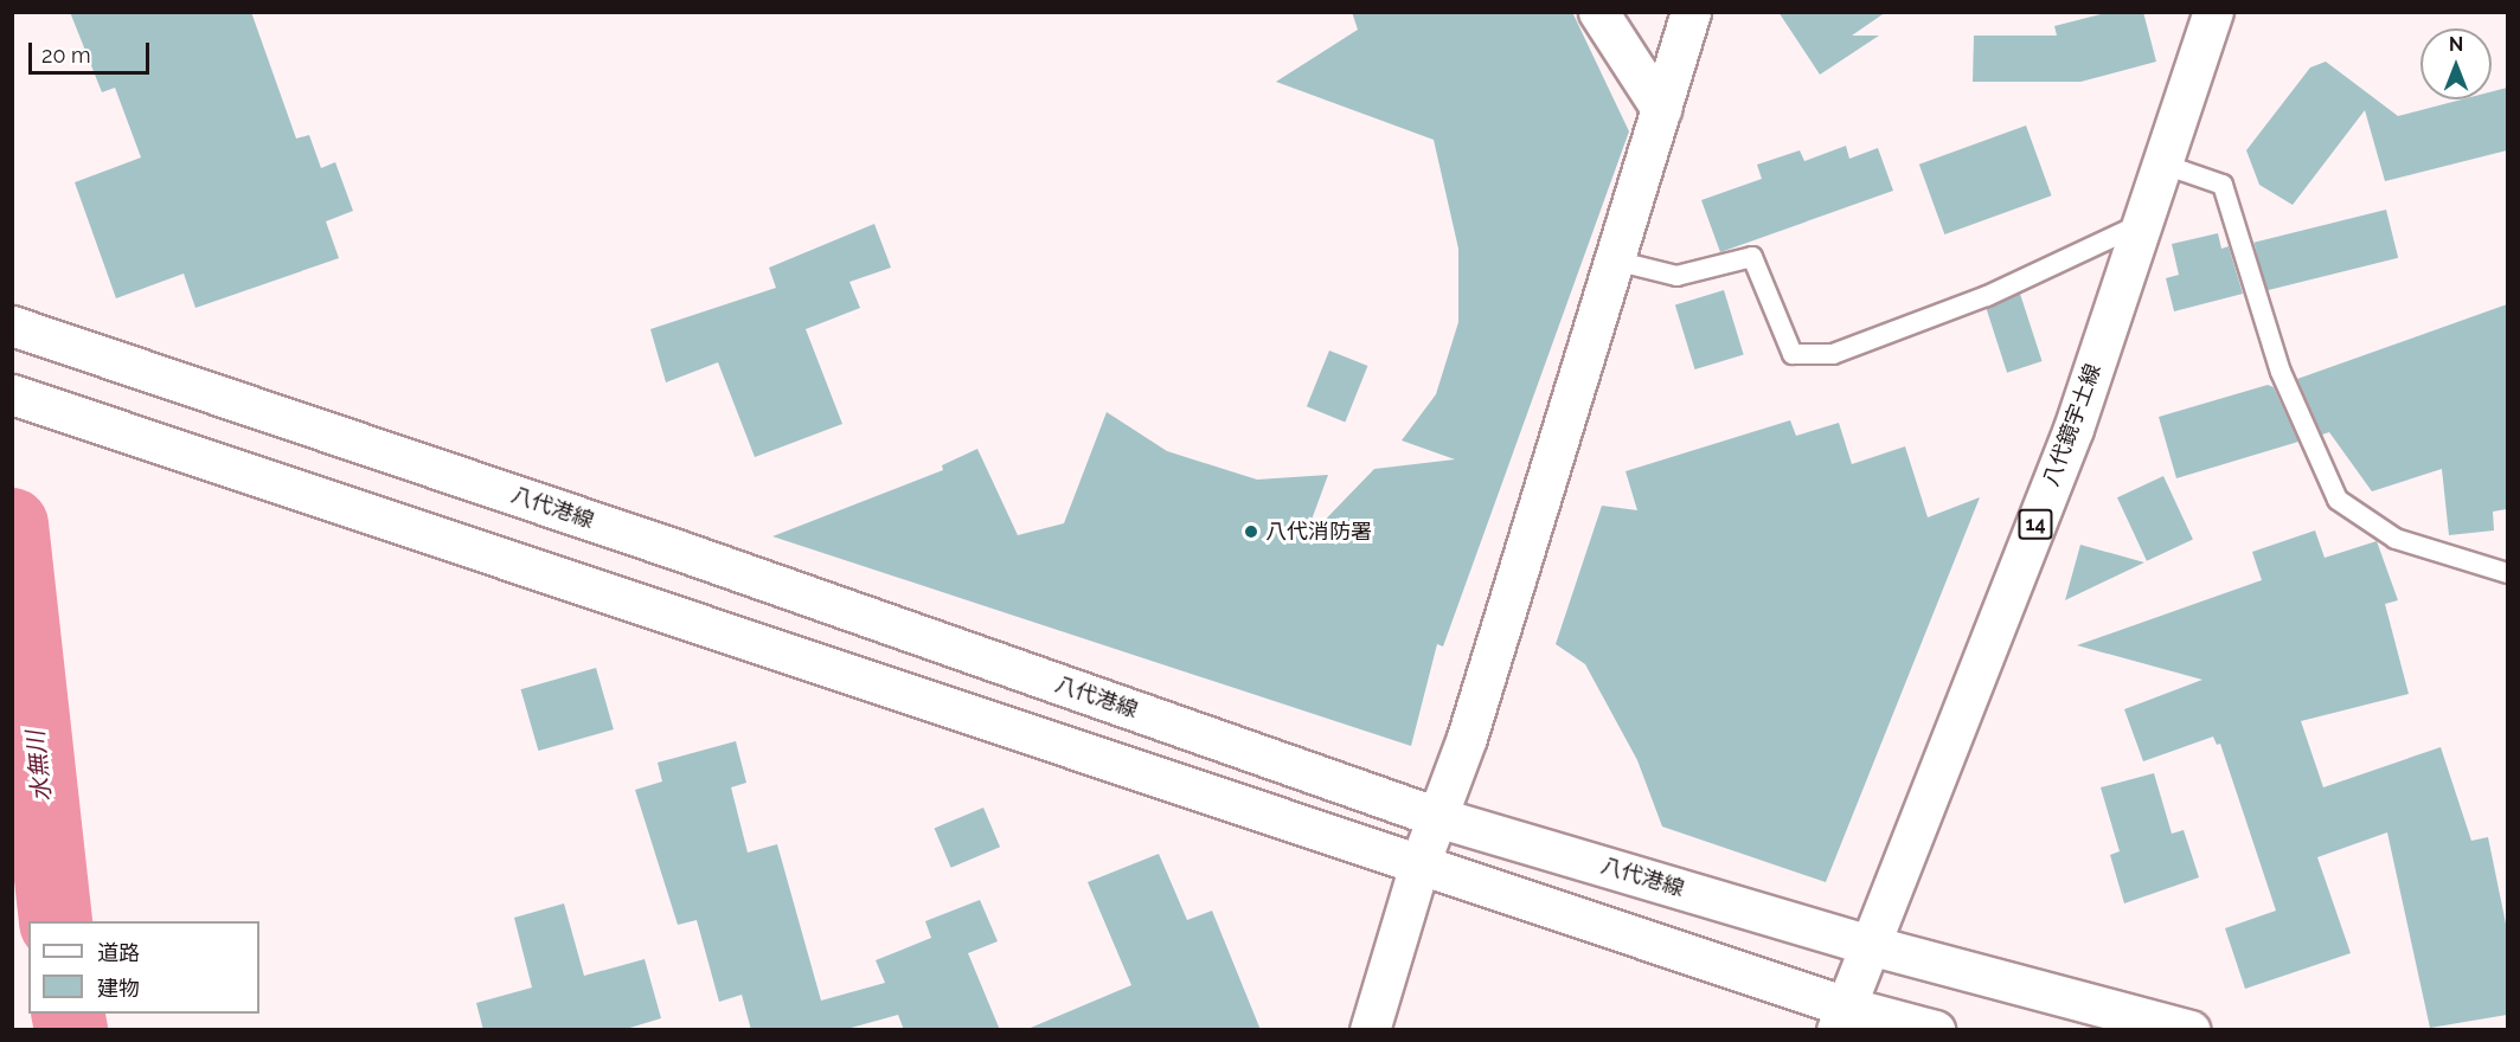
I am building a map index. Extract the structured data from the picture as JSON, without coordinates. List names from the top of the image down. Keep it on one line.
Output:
{"streets":{"main road":["八代鏡宇土線","八代港線","14"]},"crossings":[["八代鏡宇土線","八代港線"]],"water":["水無川"],"places":["八代消防署"],"legend":["道路","建物"],"scale_bar":"20 m","north":"top"}
